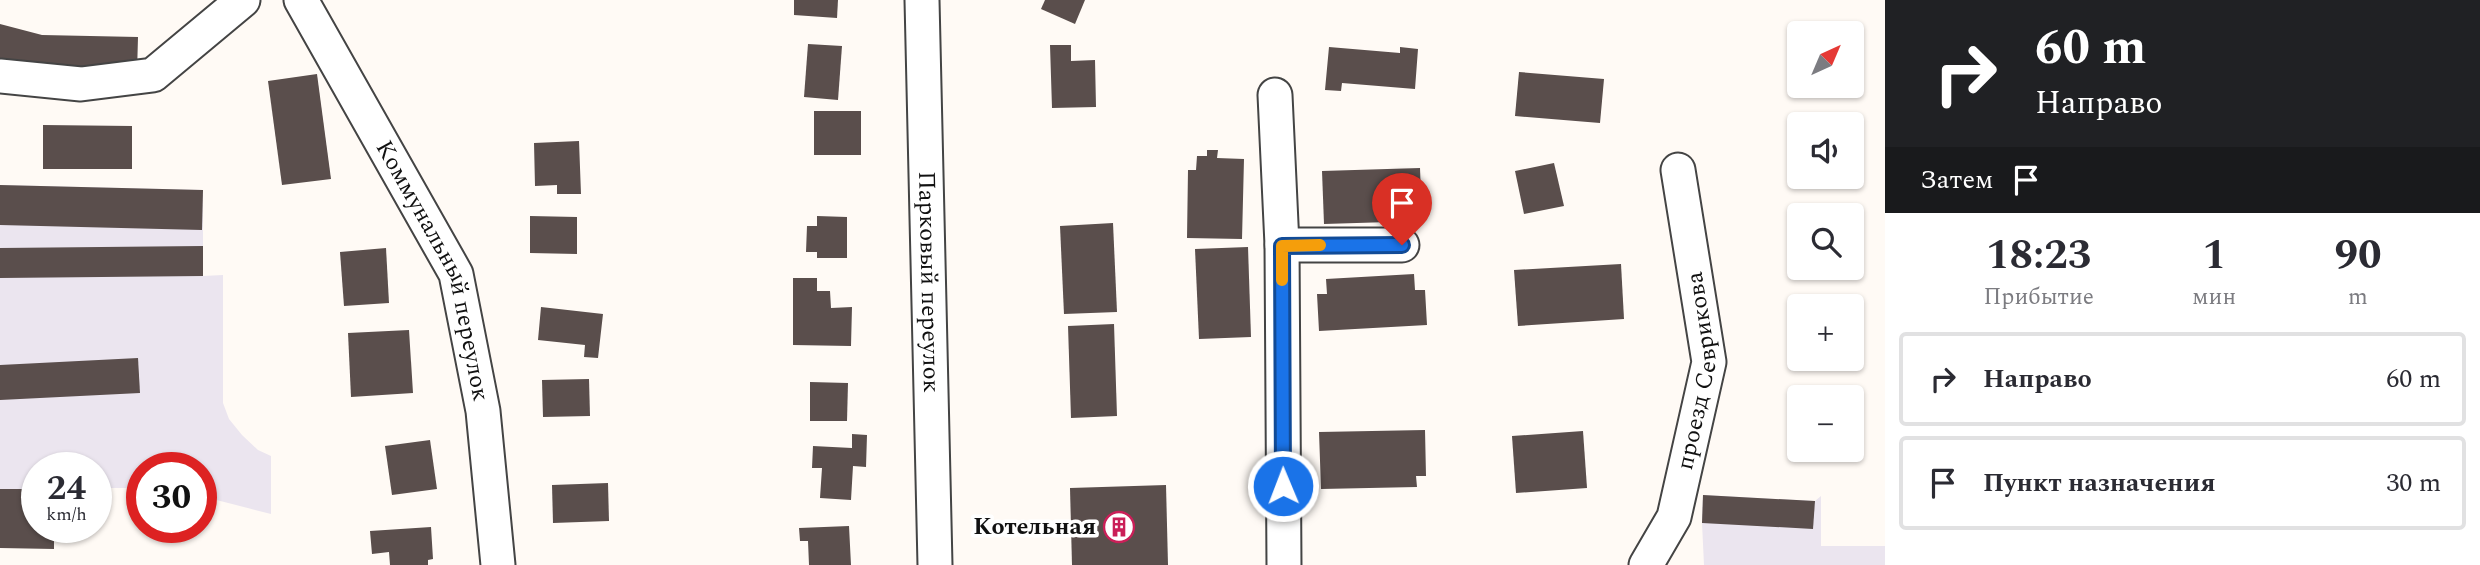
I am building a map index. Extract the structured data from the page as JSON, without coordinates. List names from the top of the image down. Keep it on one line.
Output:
{"streets":{"street":["Коммунальный переулок","Парковый переулок","проезд Севрикова"]},"places":{"building":["Котельная"]},"north":"top right","page":{"turn":["60 m","Направо"],"map_buttons":["+","−"],"then":"Затем","eta":["18:23","Прибытие","1","мин","90","m"],"list":[{"name":"Направо","value":"60 m"},{"name":"Пункт назначения","value":"30 m"}],"speed":"24 km/h","limit":"30"}}
